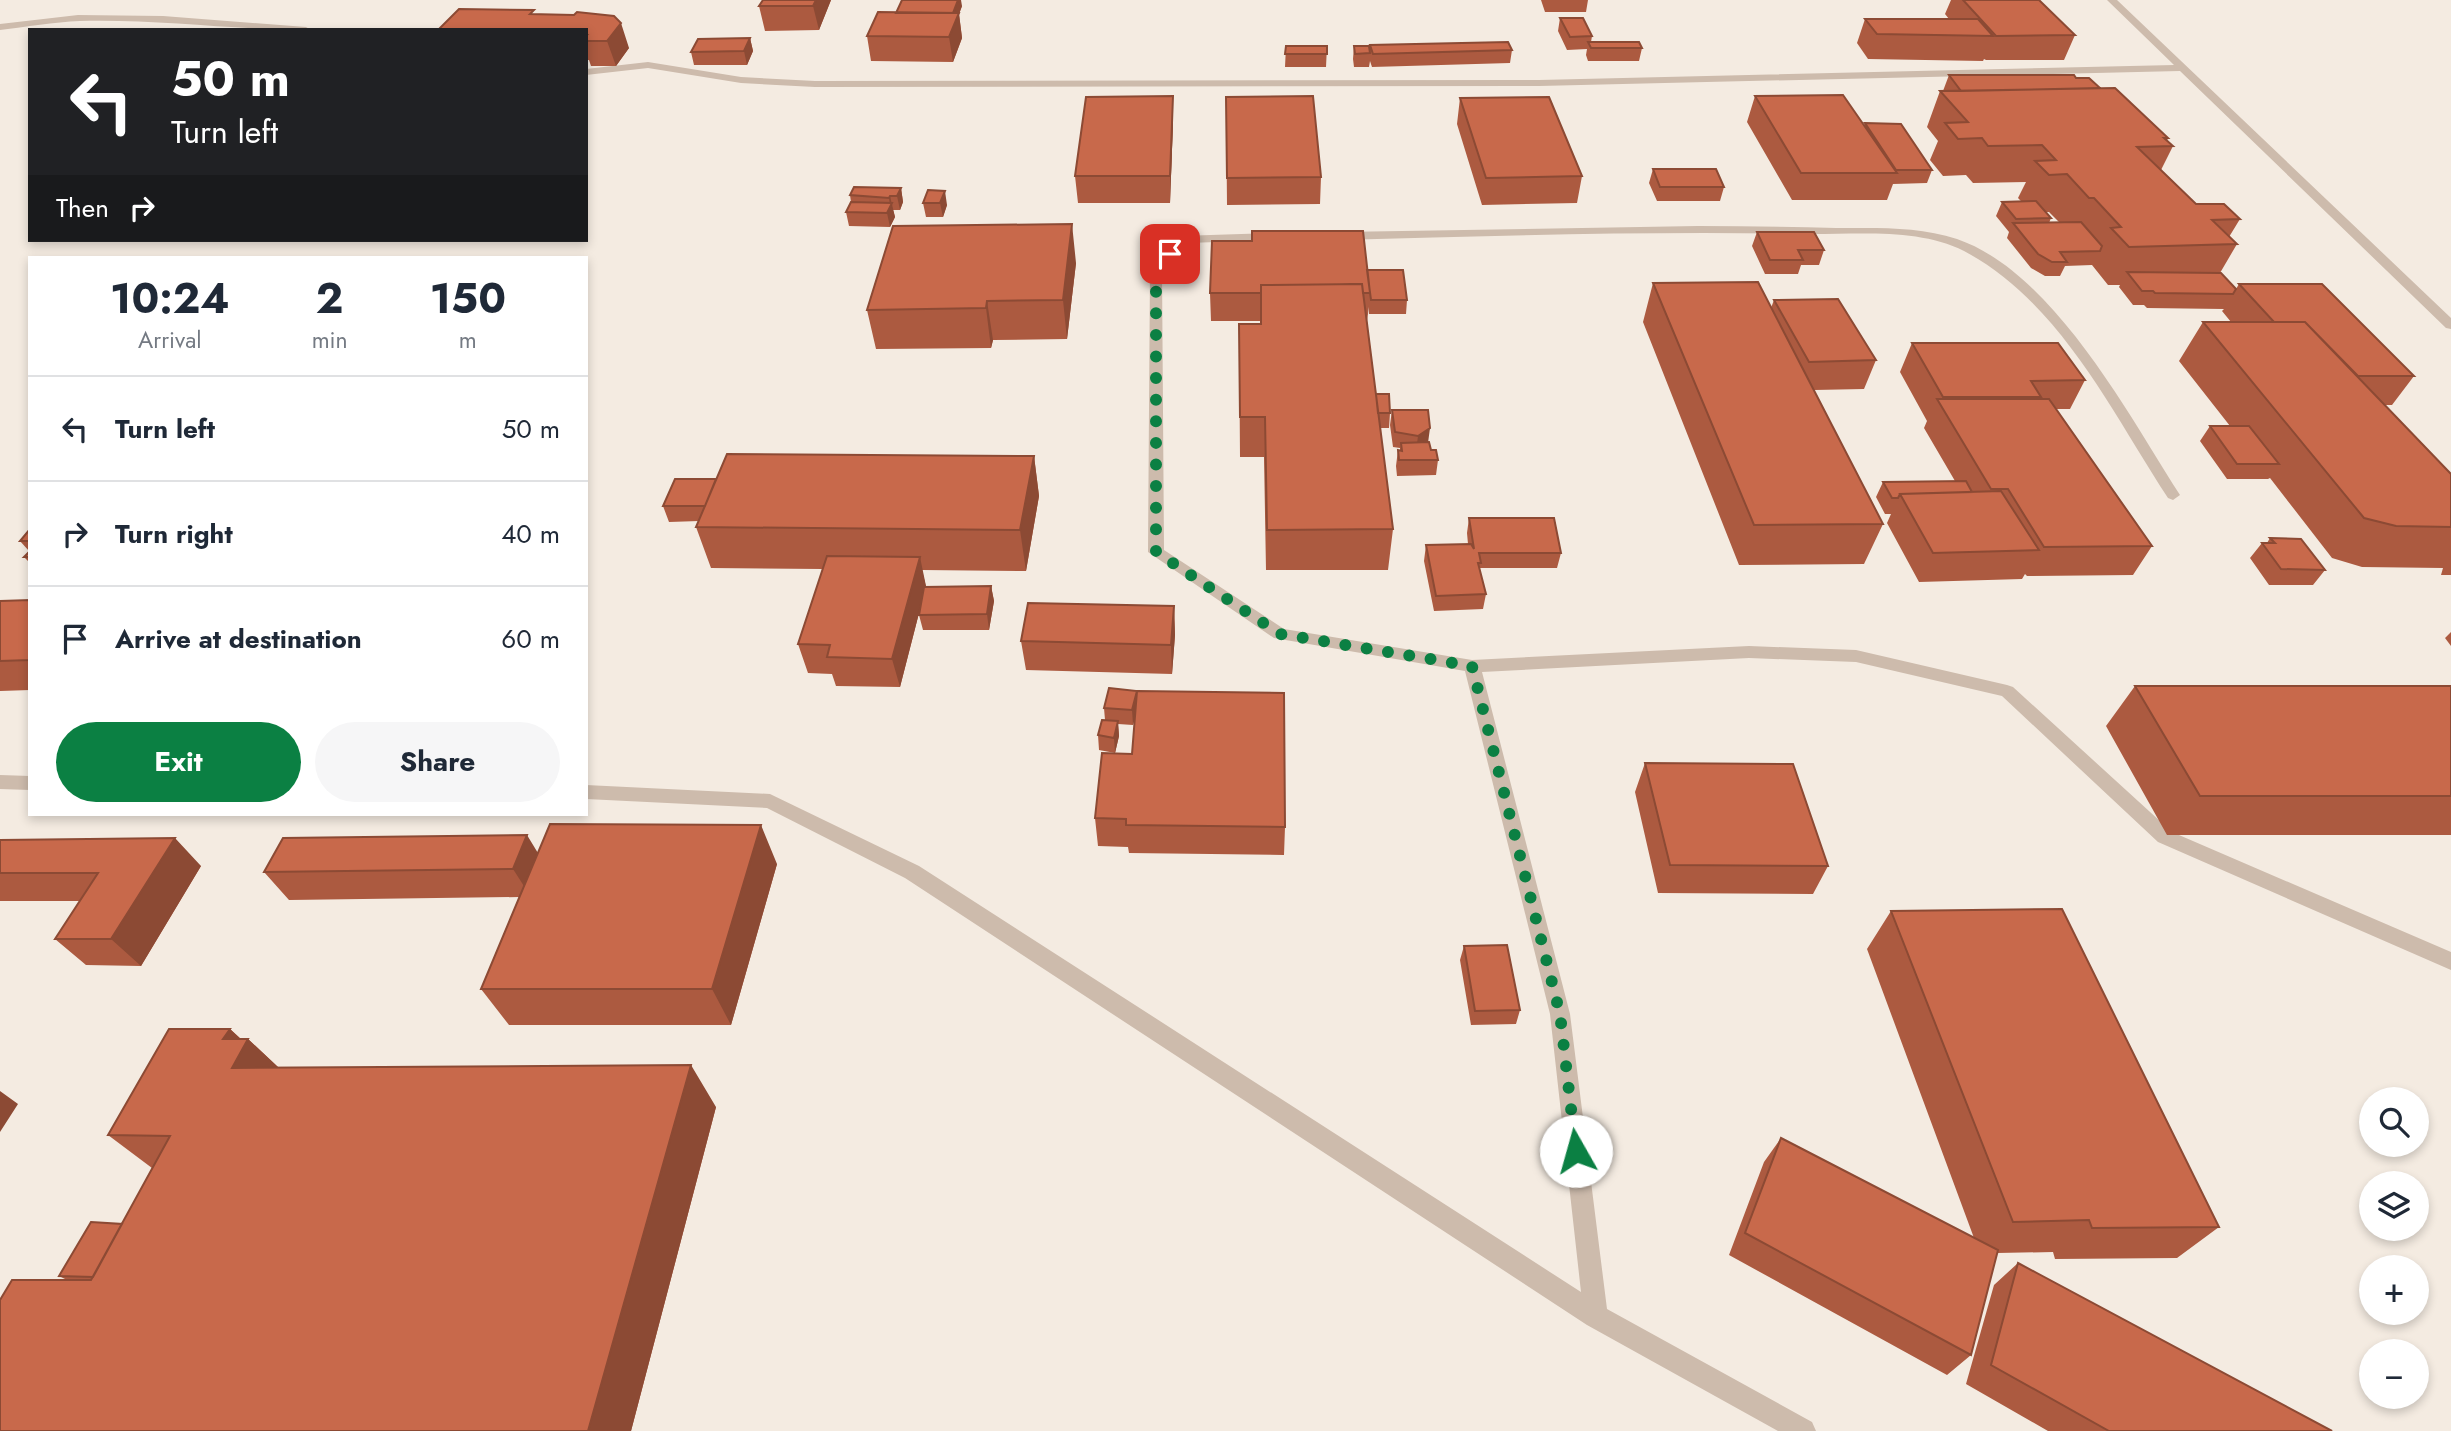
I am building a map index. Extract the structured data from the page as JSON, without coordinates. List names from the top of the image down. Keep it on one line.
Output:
{"page":{"turn":["50 m","Turn left"],"then":"Then","eta":["10:24","Arrival","2","min","150","m"],"list":[{"name":"Turn left","value":"50 m"},{"name":"Turn right","value":"40 m"},{"name":"Arrive at destination","value":"60 m"}],"buttons":["Exit","Share"],"map_buttons":["+","−"]}}
